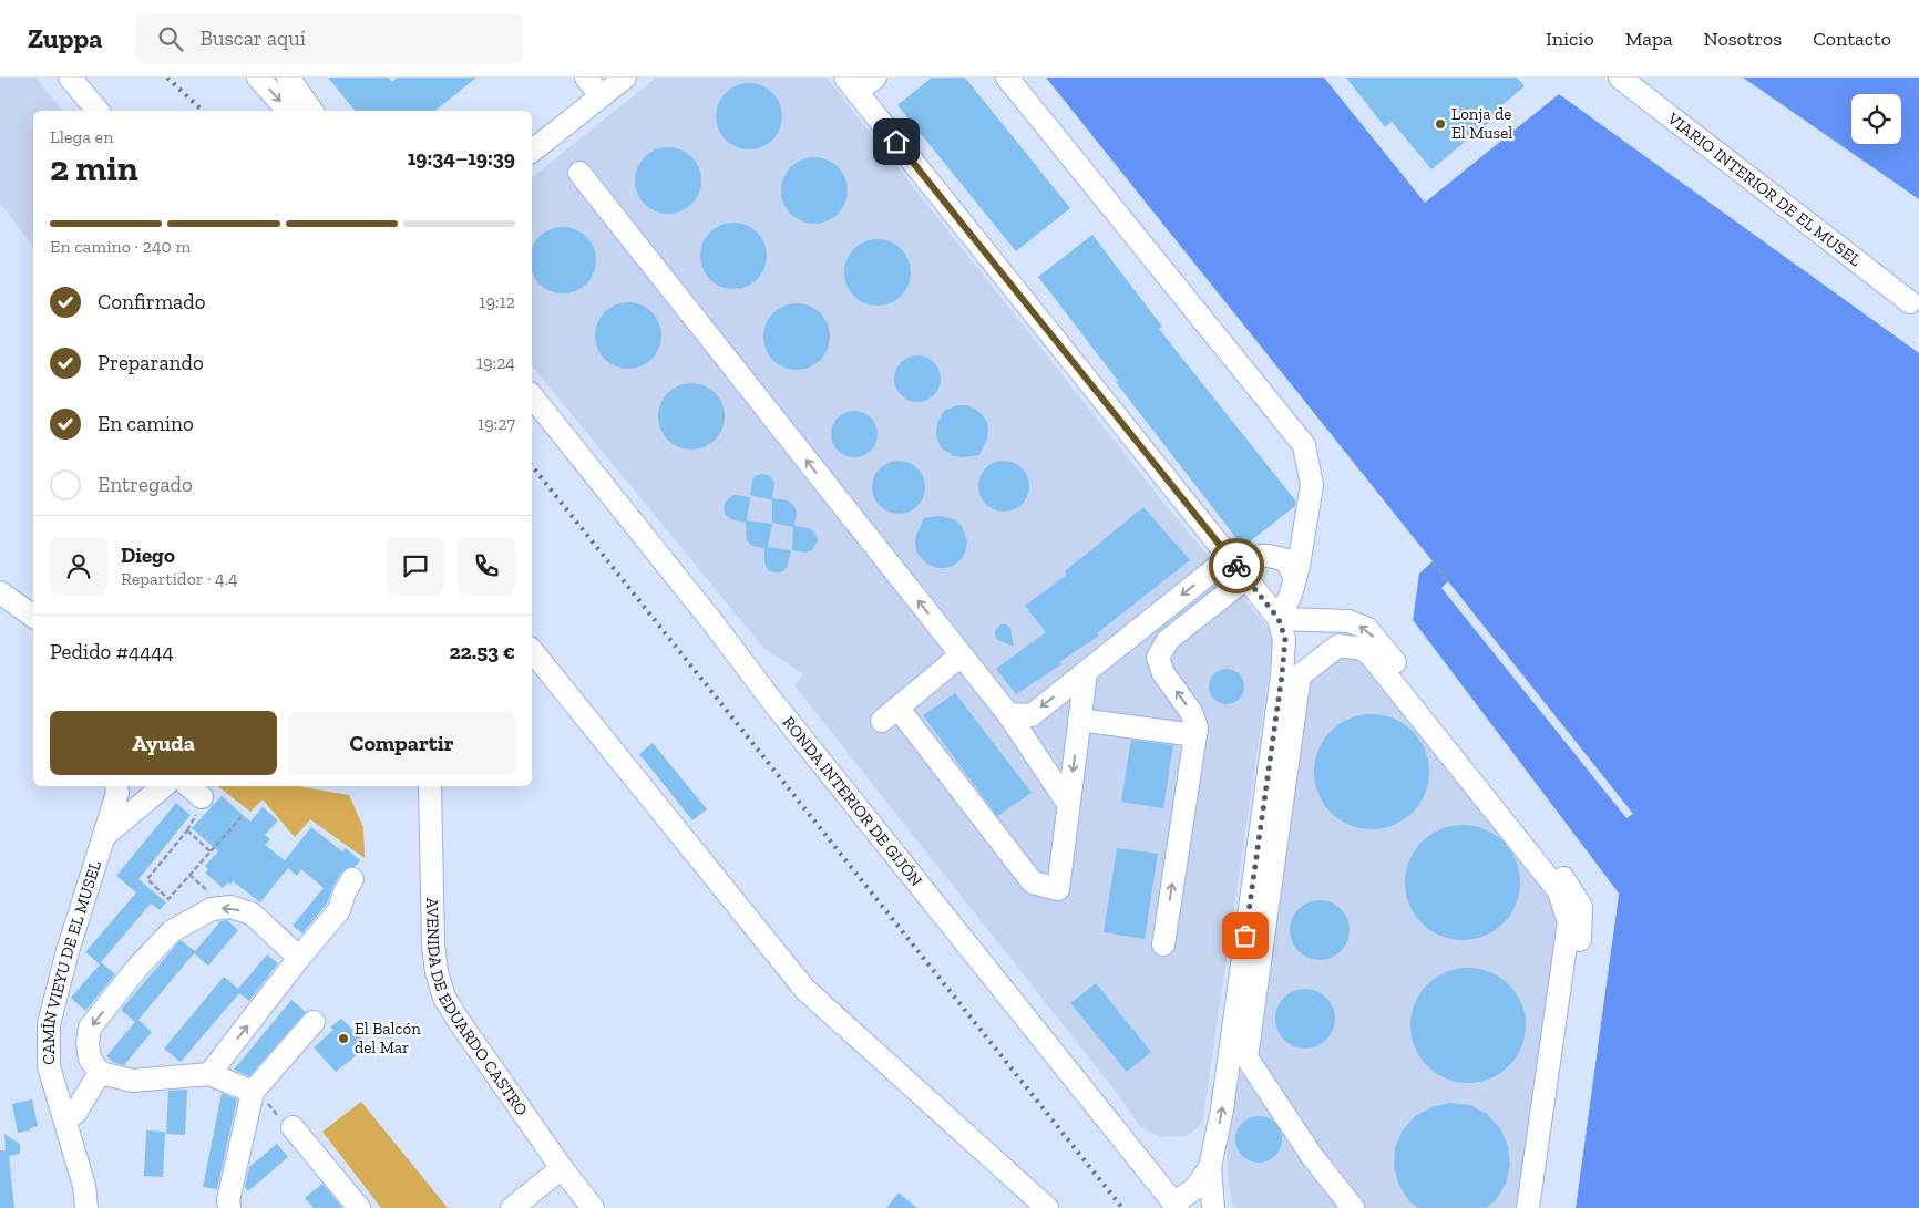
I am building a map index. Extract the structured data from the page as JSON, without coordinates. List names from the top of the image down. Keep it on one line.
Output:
{"streets":{"street":["VIARIO INTERIOR DE EL MUSEL","RONDA INTERIOR DE GIJÓN","CAMÍN VIEYU DE EL MUSEL","AVENIDA DE EDUARDO CASTRO"]},"places":["Lonja de El Musel","El Balcón del Mar"],"page":{"header":"Zuppa","search":"Buscar aquí","nav":["Inicio","Mapa","Nosotros","Contacto"],"heading":["2 min","Llega en","19:34–19:39"],"panel":["Diego","Repartidor · 4.4","Pedido #4444","22.53 €"],"bar":"En camino · 240 m","list":[["Confirmado","19:12"],["Preparando","19:24"],["En camino","19:27"],"Entregado"],"buttons":["Ayuda","Compartir"]}}
